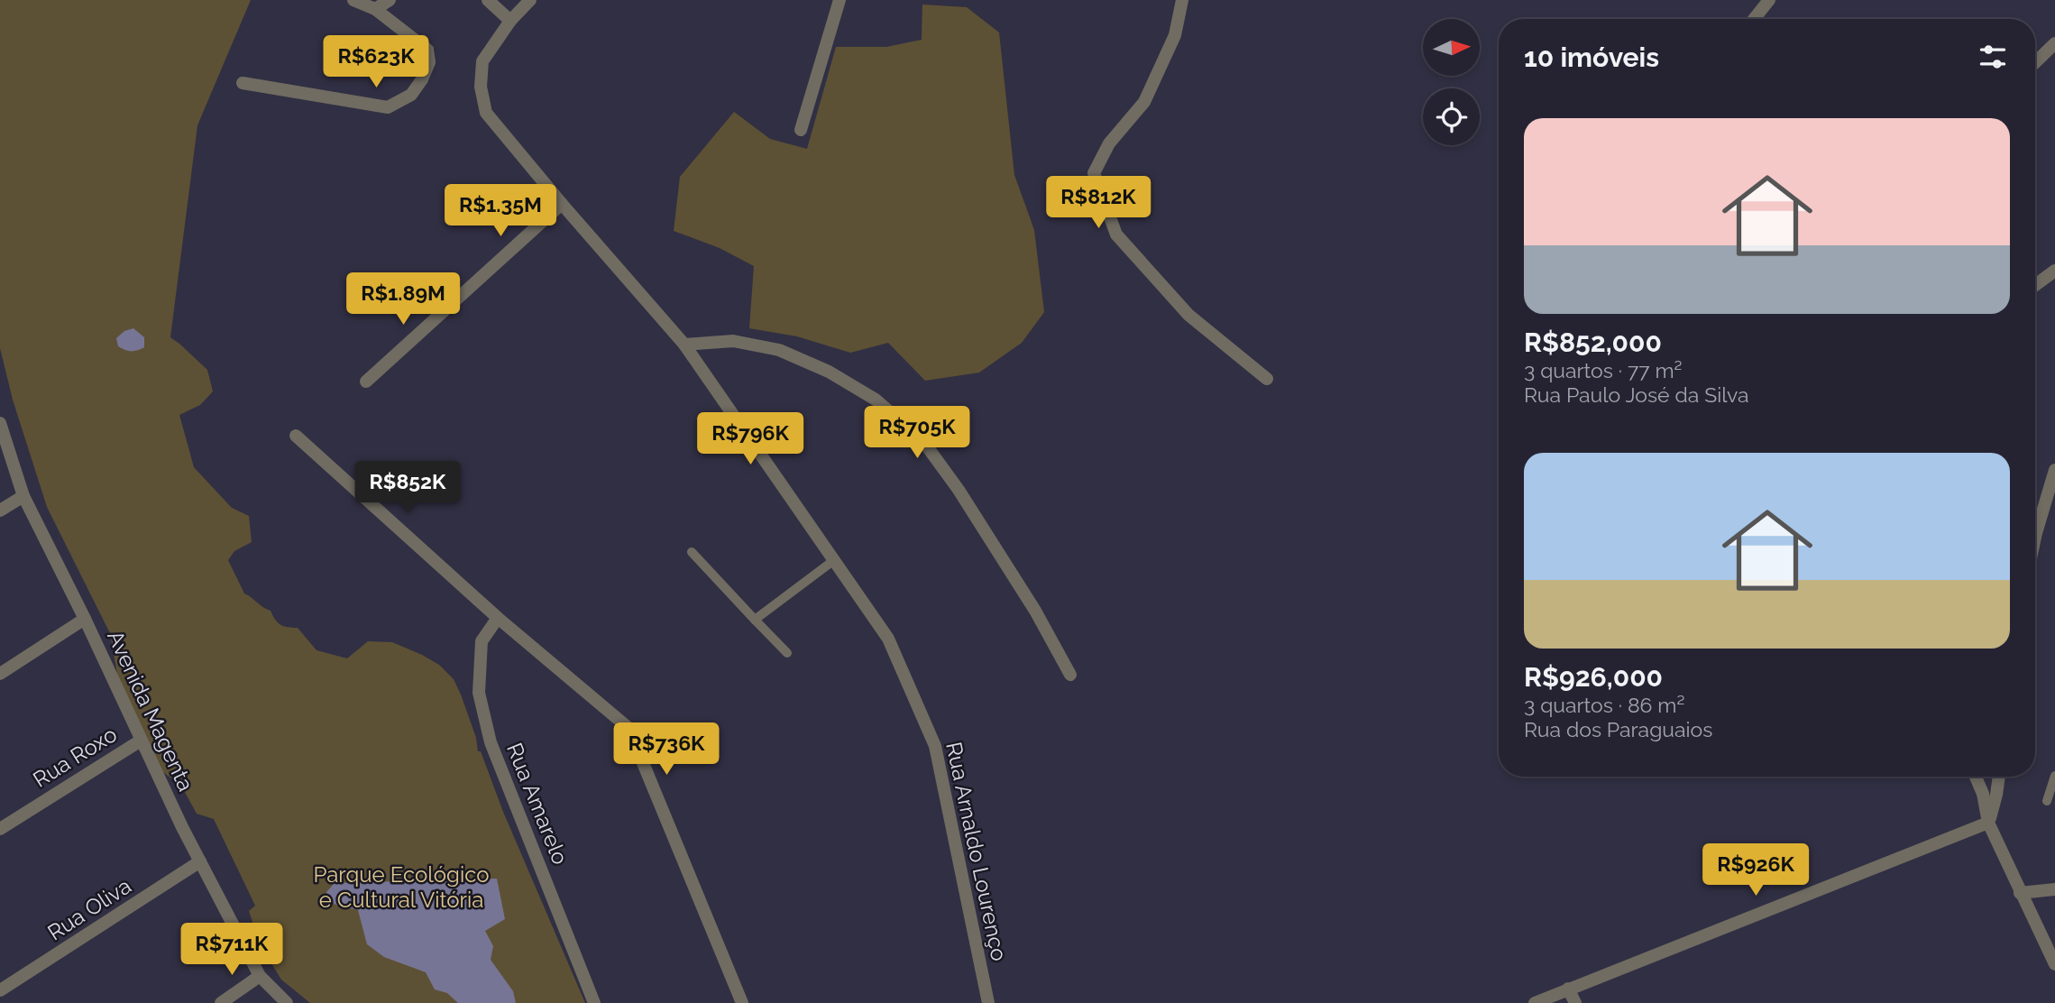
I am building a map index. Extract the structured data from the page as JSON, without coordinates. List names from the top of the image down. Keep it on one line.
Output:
{"streets":{"street":["Avenida Magenta","Rua Roxo","Rua Amarelo","Rua Arnaldo Lourenço","Rua Oliva"]},"crossings":[["Avenida Magenta","Rua Roxo"],["Avenida Magenta","Rua Oliva"]],"parks":["Parque Ecológico e Cultural Vitória"],"north":"right","page":{"heading":"10 imóveis","price":["R$623K","R$812K","R$1.35M","R$1.89M","R$705K","R$796K","R$852K","R$736K","R$926K","R$711K"],"list":[{"name":"R$852,000","note":"3 quartos · 77 m² · Rua Paulo José da Silva"},{"name":"R$926,000","note":"3 quartos · 86 m² · Rua dos Paraguaios"}]}}
